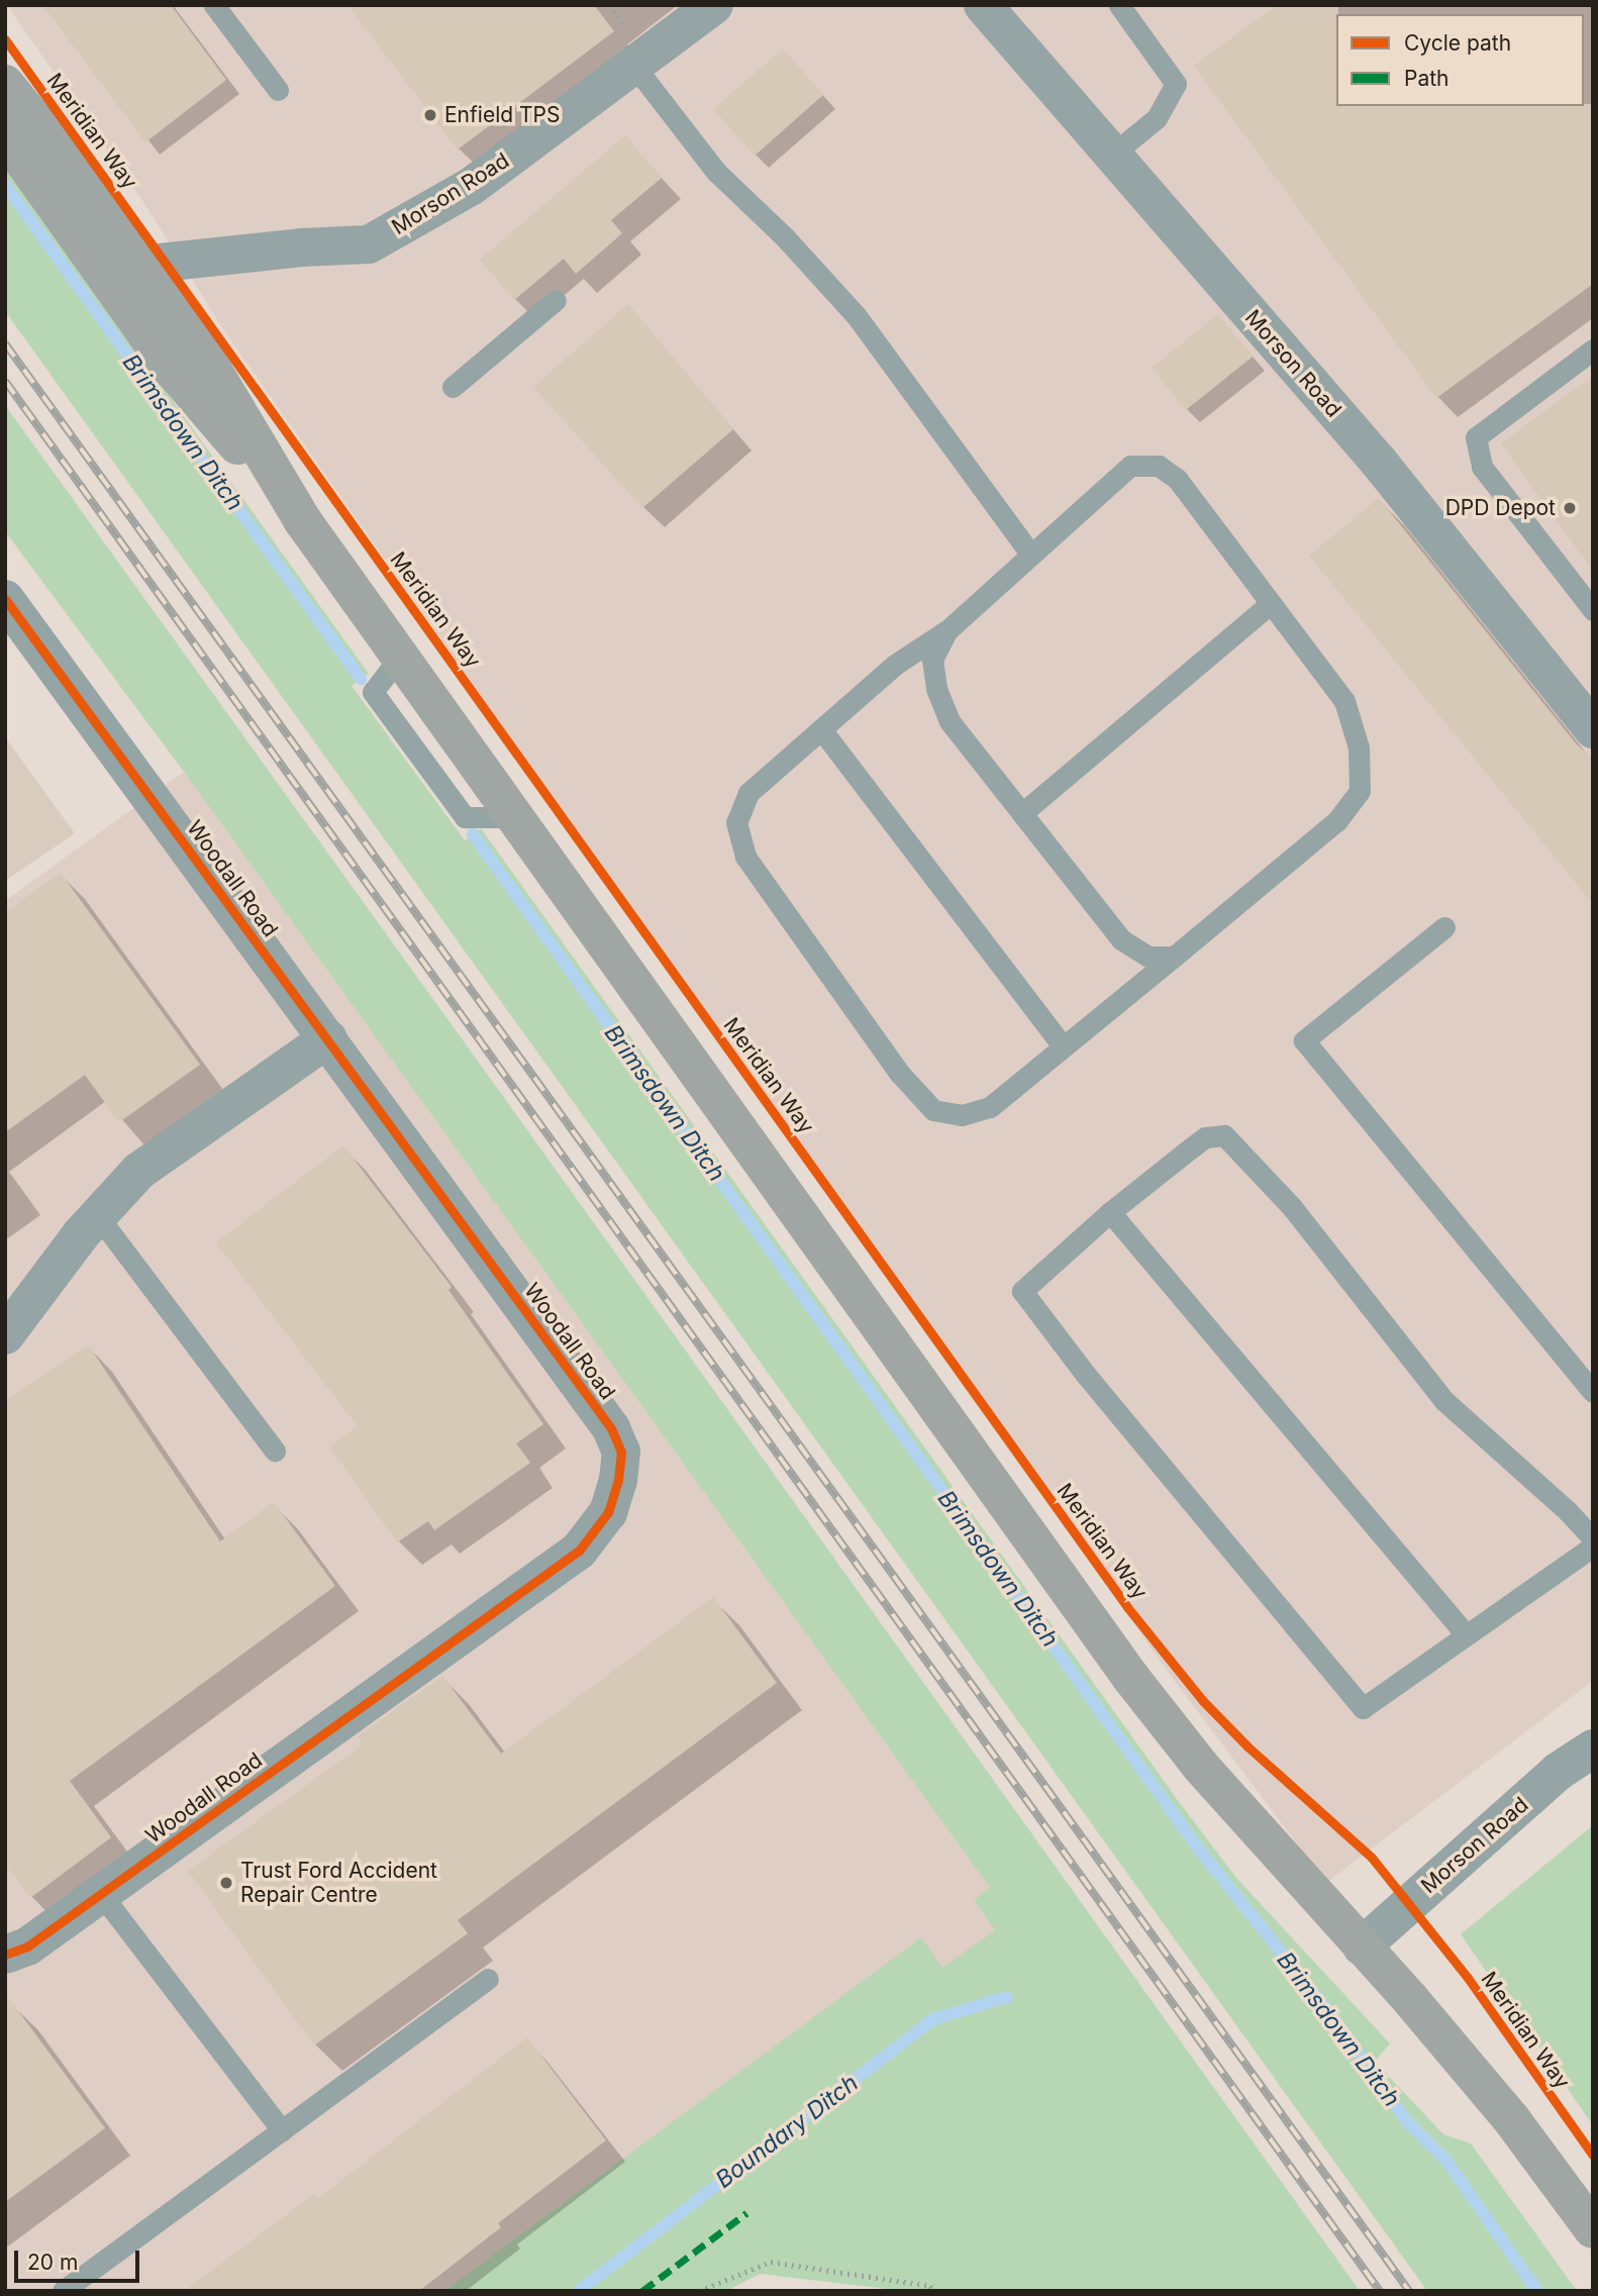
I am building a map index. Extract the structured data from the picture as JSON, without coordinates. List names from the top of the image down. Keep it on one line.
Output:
{"streets":{"main road":["Meridian Way"],"street":["Morson Road","Woodall Road"]},"crossings":[["Meridian Way","Morson Road"]],"water":["Brimsdown Ditch","Boundary Ditch"],"places":["Enfield TPS","DPD Depot","Trust Ford Accident Repair Centre"],"legend":["Cycle path","Path"],"scale_bar":"20 m"}
